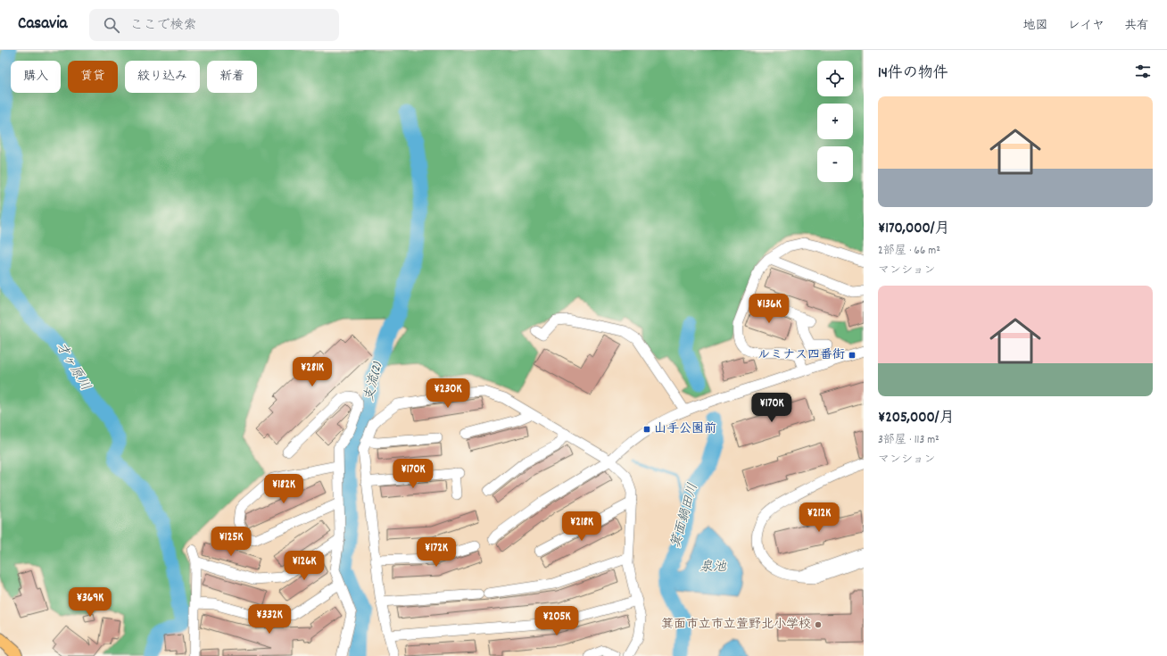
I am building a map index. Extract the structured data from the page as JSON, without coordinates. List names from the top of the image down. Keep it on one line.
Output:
{"water":["才ヶ原川","支流(2)","箕面鍋田川","泉池"],"places":{"transit":["ルミナス四番街","山手公園前"],"other":["箕面市立市立萱野北小学校"]},"page":{"header":"Casavia","search":"ここで検索","nav":["地図","レイヤ","共有"],"heading":"14件の物件","map_buttons":["+","−"],"chip":["購入","賃貸","絞り込み","新着"],"list":[{"name":"¥170,000/月","note":"2部屋 · 66 m² · マンション"},{"name":"¥205,000/月","note":"3部屋 · 113 m² · マンション"}],"price":["¥136K","¥281K","¥230K","¥170K","¥170K","¥182K","¥212K","¥218K","¥125K","¥172K","¥126K","¥369K","¥332K","¥205K"]}}
